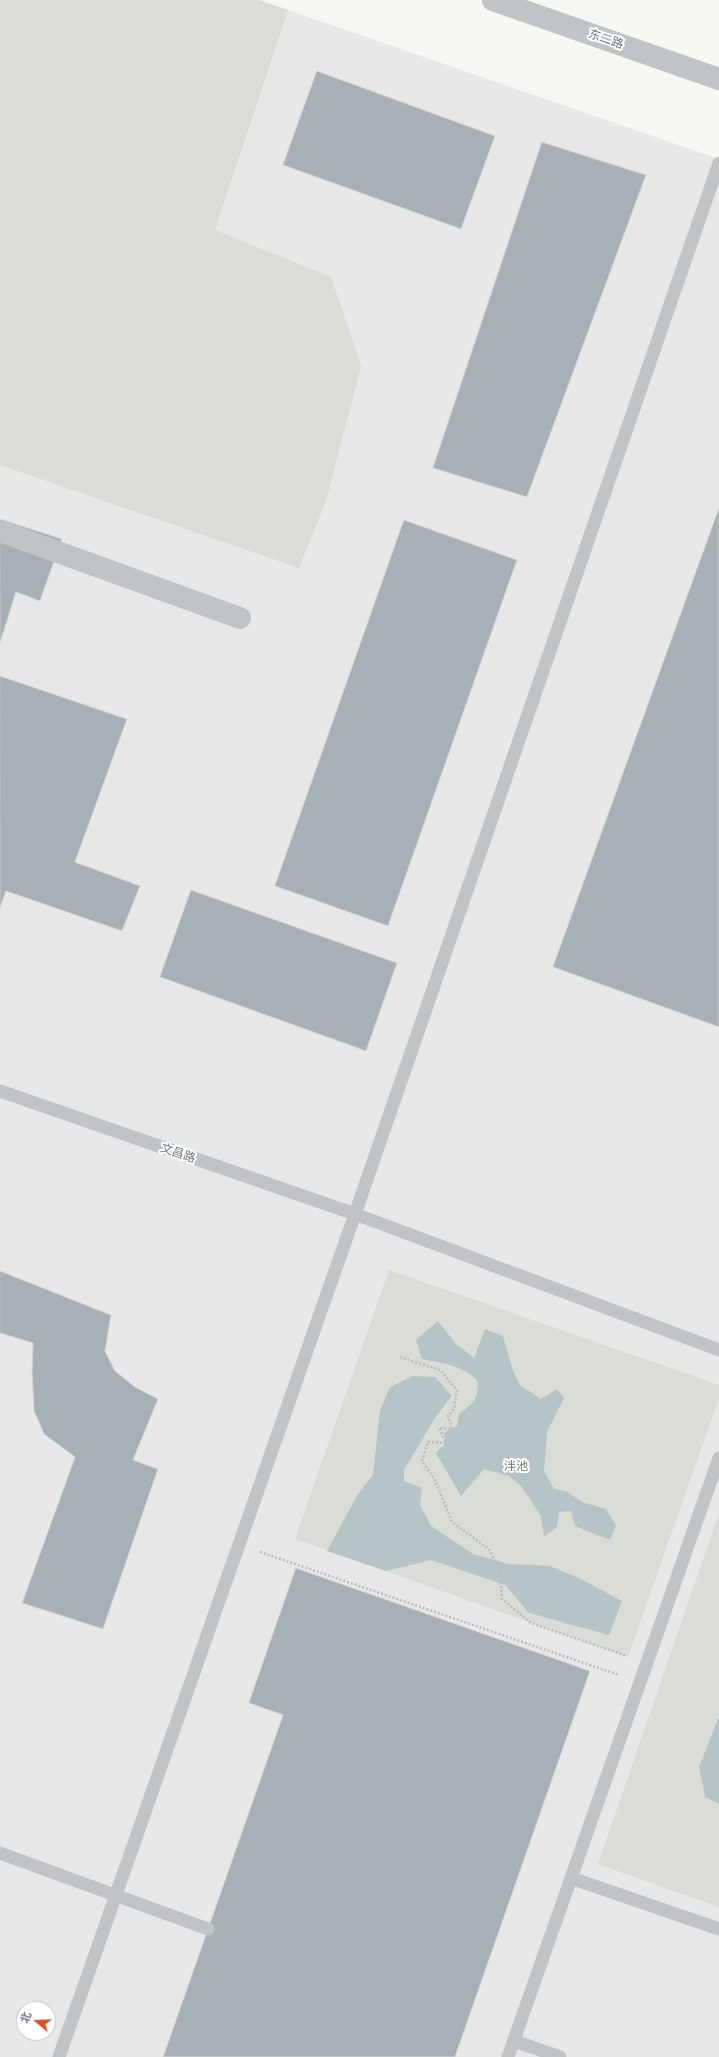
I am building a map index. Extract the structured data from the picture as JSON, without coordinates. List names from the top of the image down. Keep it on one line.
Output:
{"streets":{"street":["东二路"],"lane":["文昌路"]},"parks":["泮池"],"north":"left"}
